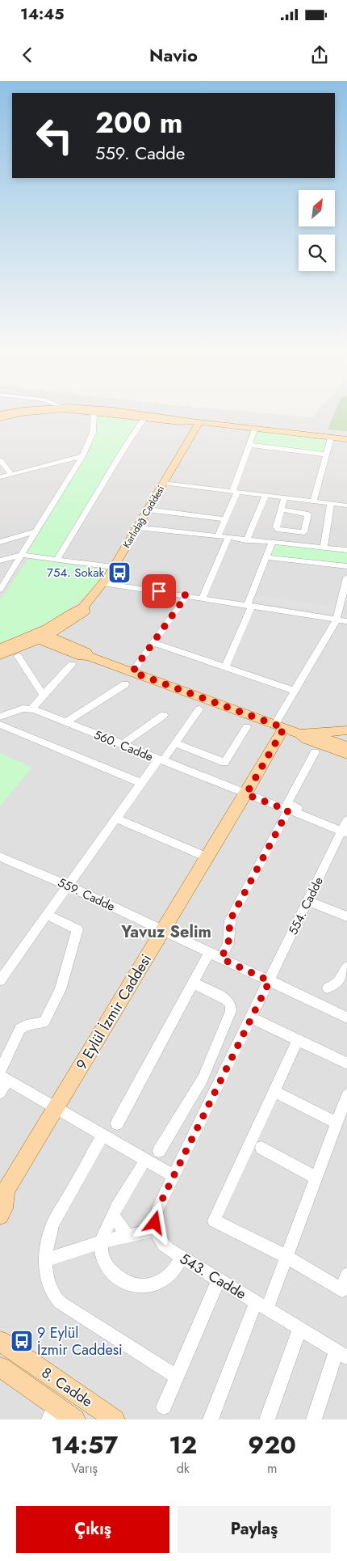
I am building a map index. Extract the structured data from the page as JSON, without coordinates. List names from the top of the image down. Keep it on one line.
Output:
{"streets":{"main road":["Karlıdağ Caddesi","9 Eylül İzmir Caddesi","8. Cadde"],"street":["560. Cadde","559. Cadde","554. Cadde","543. Cadde"]},"crossings":[["560. Cadde","9 Eylül İzmir Caddesi"],["559. Cadde","554. Cadde"],["559. Cadde","9 Eylül İzmir Caddesi"]],"districts":["Yavuz Selim"],"places":{"bus stop":["754. Sokak","9 Eylül İzmir Caddesi"]},"north":"top right","page":{"status":"14:45","header":"Navio","turn":["200 m","559. Cadde"],"eta":["14:57","Varış","12","dk","920","m"],"buttons":["Çıkış","Paylaş"]}}
